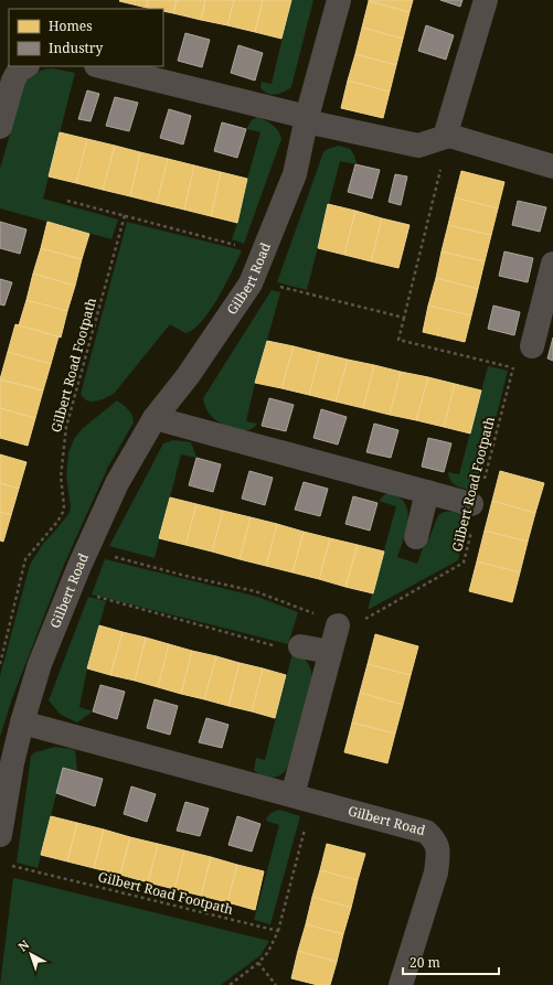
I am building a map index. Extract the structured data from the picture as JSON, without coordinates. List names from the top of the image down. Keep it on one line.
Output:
{"streets":{"street":["Gilbert Road"],"path":["Gilbert Road Footpath"]},"legend":["Homes","Industry"],"scale_bar":"20 m","north":"top left"}
